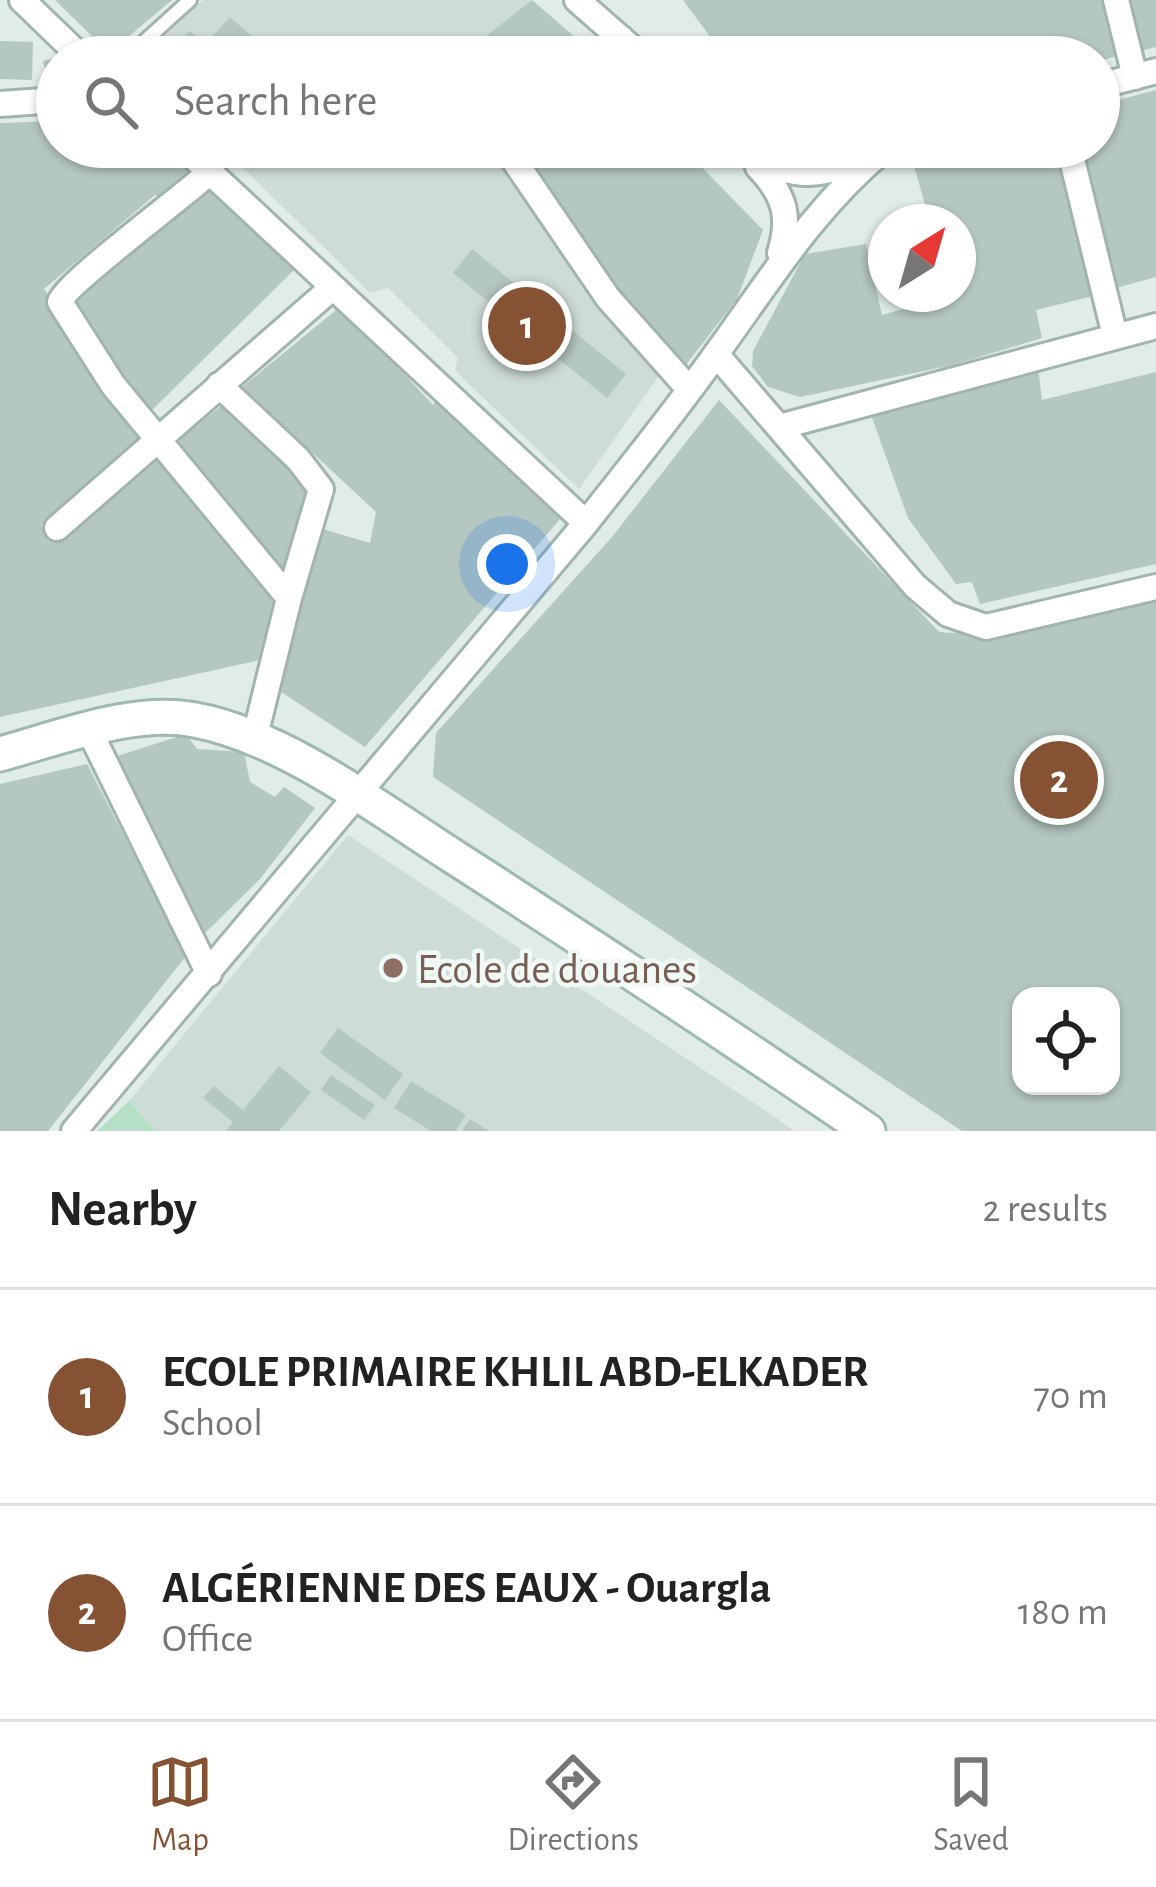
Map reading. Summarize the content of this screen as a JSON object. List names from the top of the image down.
{
  "places": ["Ecole de douanes"],
  "north": "top right",
  "page": {
    "search": "Search here",
    "pins": ["1", "2"],
    "heading": ["Nearby", "2 results"],
    "list": [
      {
        "mark": "1",
        "name": "ECOLE PRIMAIRE KHLIL ABD-ELKADER",
        "note": "School",
        "value": "70 m"
      },
      {
        "mark": "2",
        "name": "ALGÉRIENNE DES EAUX - Ouargla",
        "note": "Office",
        "value": "180 m"
      }
    ],
    "nav": ["Map", "Directions", "Saved"]
  }
}
